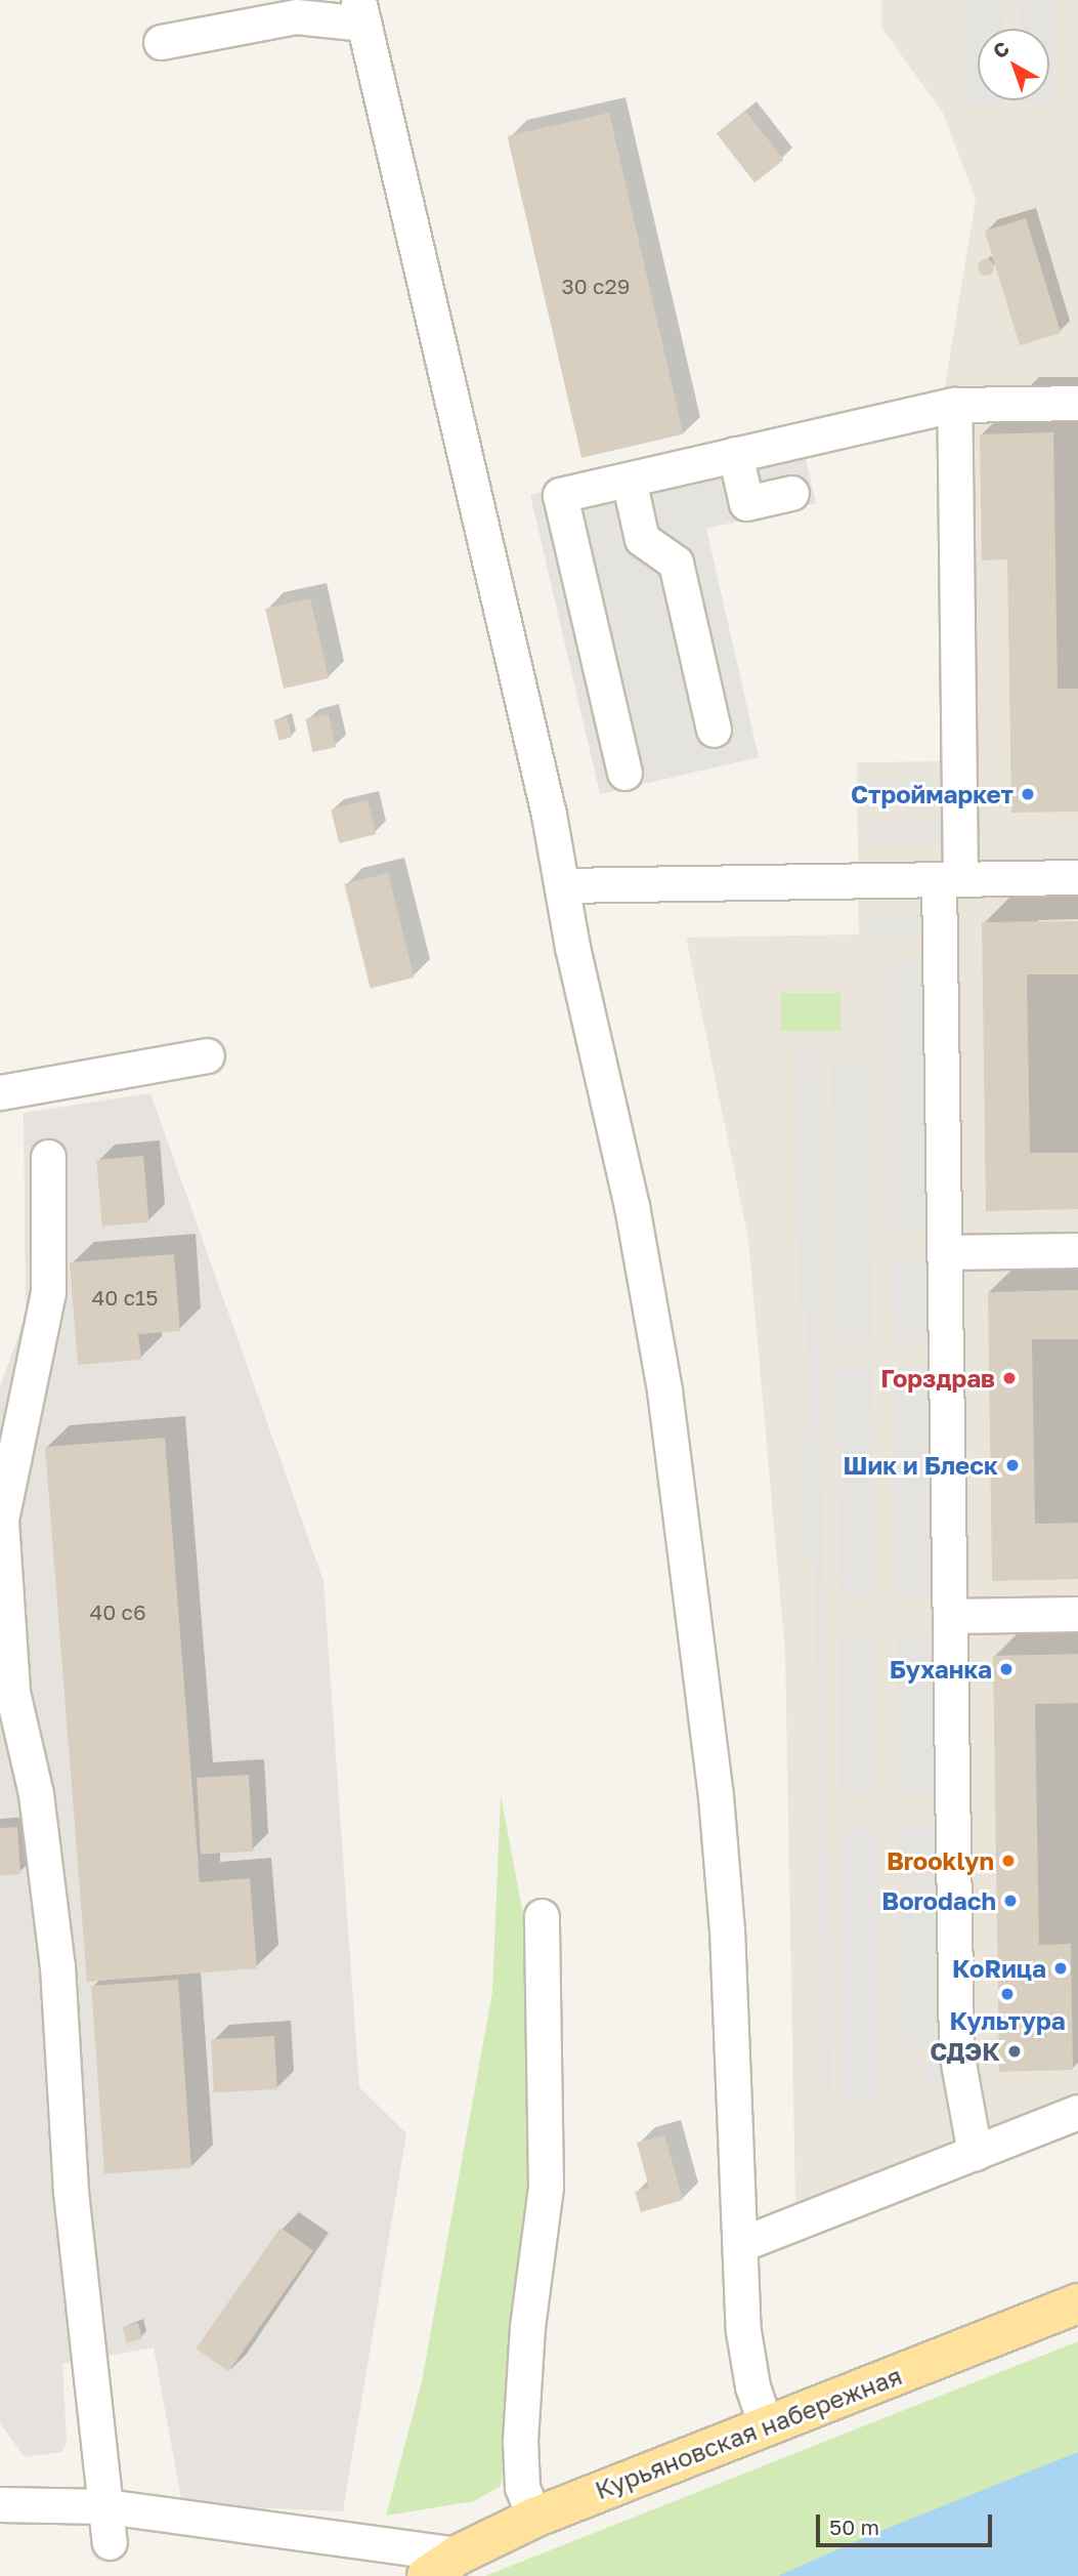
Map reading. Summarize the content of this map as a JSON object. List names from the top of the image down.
{
  "streets": {
    "main road": ["Курьяновская набережная"]
  },
  "places": [
    "Строймаркет",
    "Горздрав",
    "Шик и Блеск",
    "Буханка",
    "Brooklyn",
    "Borodach",
    "КоRица",
    "Культура",
    "СДЭК"
  ],
  "house_numbers": ["30 с29", "40 с15", "40 с6"],
  "scale_bar": "50 m",
  "north": "top left"
}
